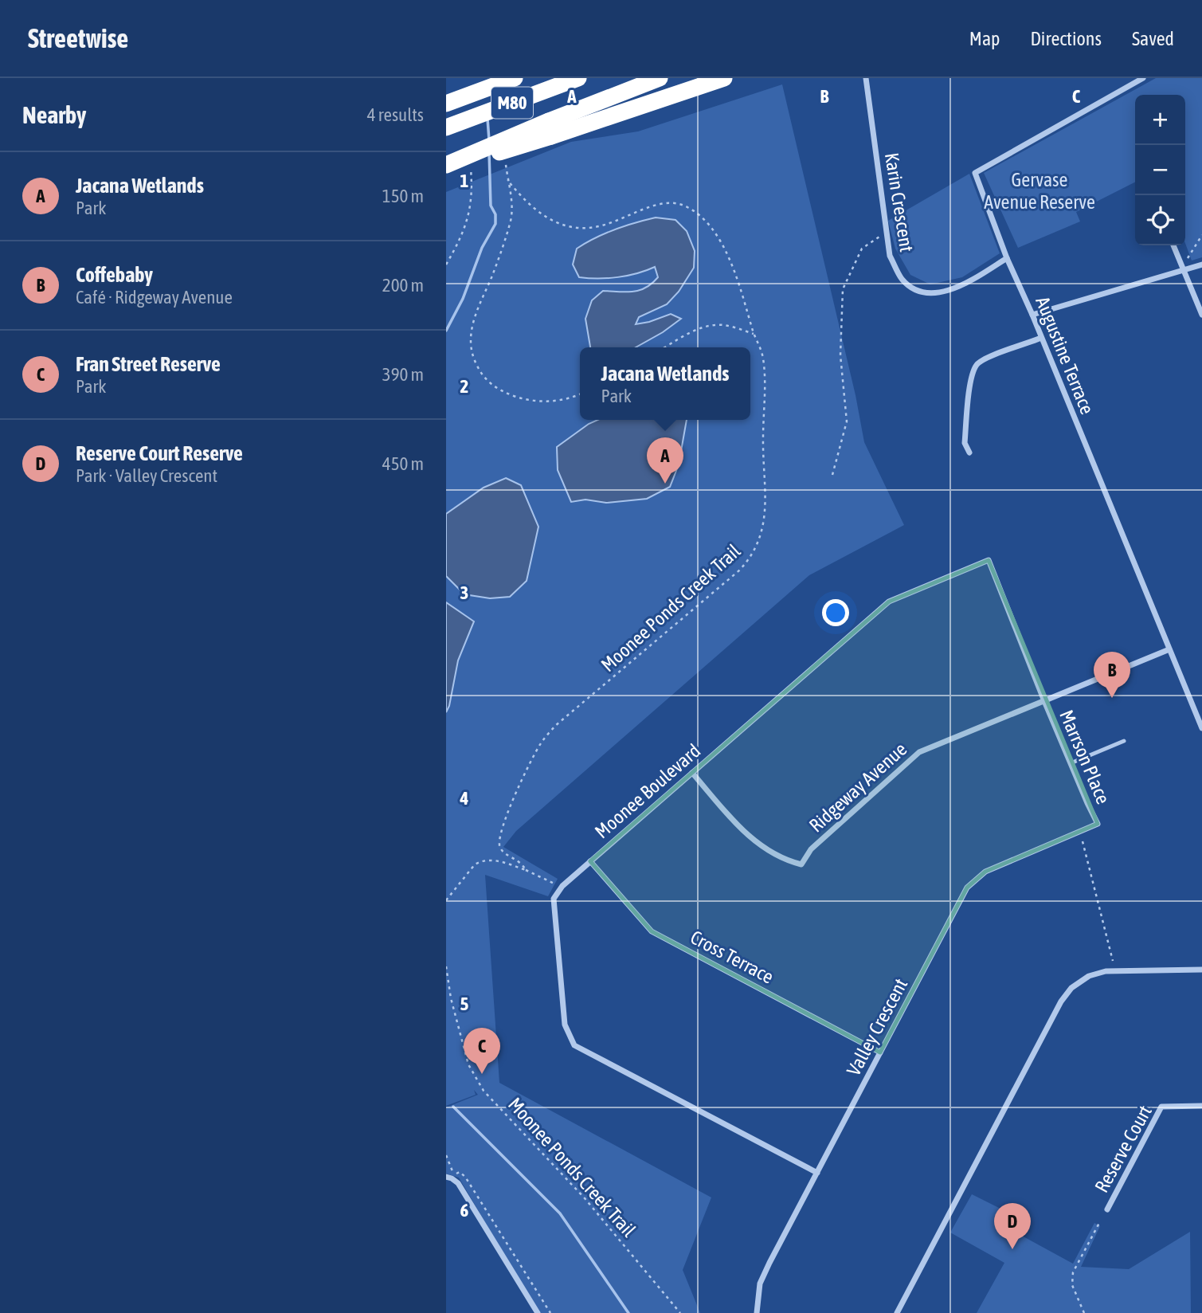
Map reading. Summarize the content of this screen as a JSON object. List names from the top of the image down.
{
  "streets": {
    "highway": ["M80"],
    "street": [
      "Karin Crescent",
      "Augustine Terrace",
      "Marrson Place",
      "Ridgeway Avenue",
      "Moonee Boulevard",
      "Cross Terrace",
      "Valley Crescent",
      "Reserve Court"
    ],
    "path": ["Moonee Ponds Creek Trail"]
  },
  "crossings": [
    ["Karin Crescent", "Augustine Terrace"],
    ["Augustine Terrace", "Ridgeway Avenue"],
    ["Marrson Place", "Ridgeway Avenue"],
    ["Marrson Place", "Moonee Boulevard"],
    ["Marrson Place", "Valley Crescent"],
    ["Ridgeway Avenue", "Moonee Boulevard"],
    ["Moonee Boulevard", "Cross Terrace"],
    ["Moonee Boulevard", "Valley Crescent"],
    ["Cross Terrace", "Valley Crescent"]
  ],
  "parks": ["Gervase Avenue Reserve"],
  "page": {
    "header": "Streetwise",
    "nav": ["Map", "Directions", "Saved"],
    "heading": ["Nearby", "4 results"],
    "map_buttons": ["+", "−"],
    "list": [
      {
        "mark": "A",
        "name": "Jacana Wetlands",
        "note": "Park",
        "value": "150 m"
      },
      {
        "mark": "B",
        "name": "Coffebaby",
        "note": "Café · Ridgeway Avenue",
        "value": "200 m"
      },
      {
        "mark": "C",
        "name": "Fran Street Reserve",
        "note": "Park",
        "value": "390 m"
      },
      {
        "mark": "D",
        "name": "Reserve Court Reserve",
        "note": "Park · Valley Crescent",
        "value": "450 m"
      }
    ],
    "popup": ["Jacana Wetlands", "Park"],
    "pins": [
      "A",
      "B",
      "C",
      "D"
    ]
  },
  "grid": {
    "columns": ["A", "B", "C"],
    "rows": [
      "1",
      "2",
      "3",
      "4",
      "5",
      "6"
    ]
  }
}
